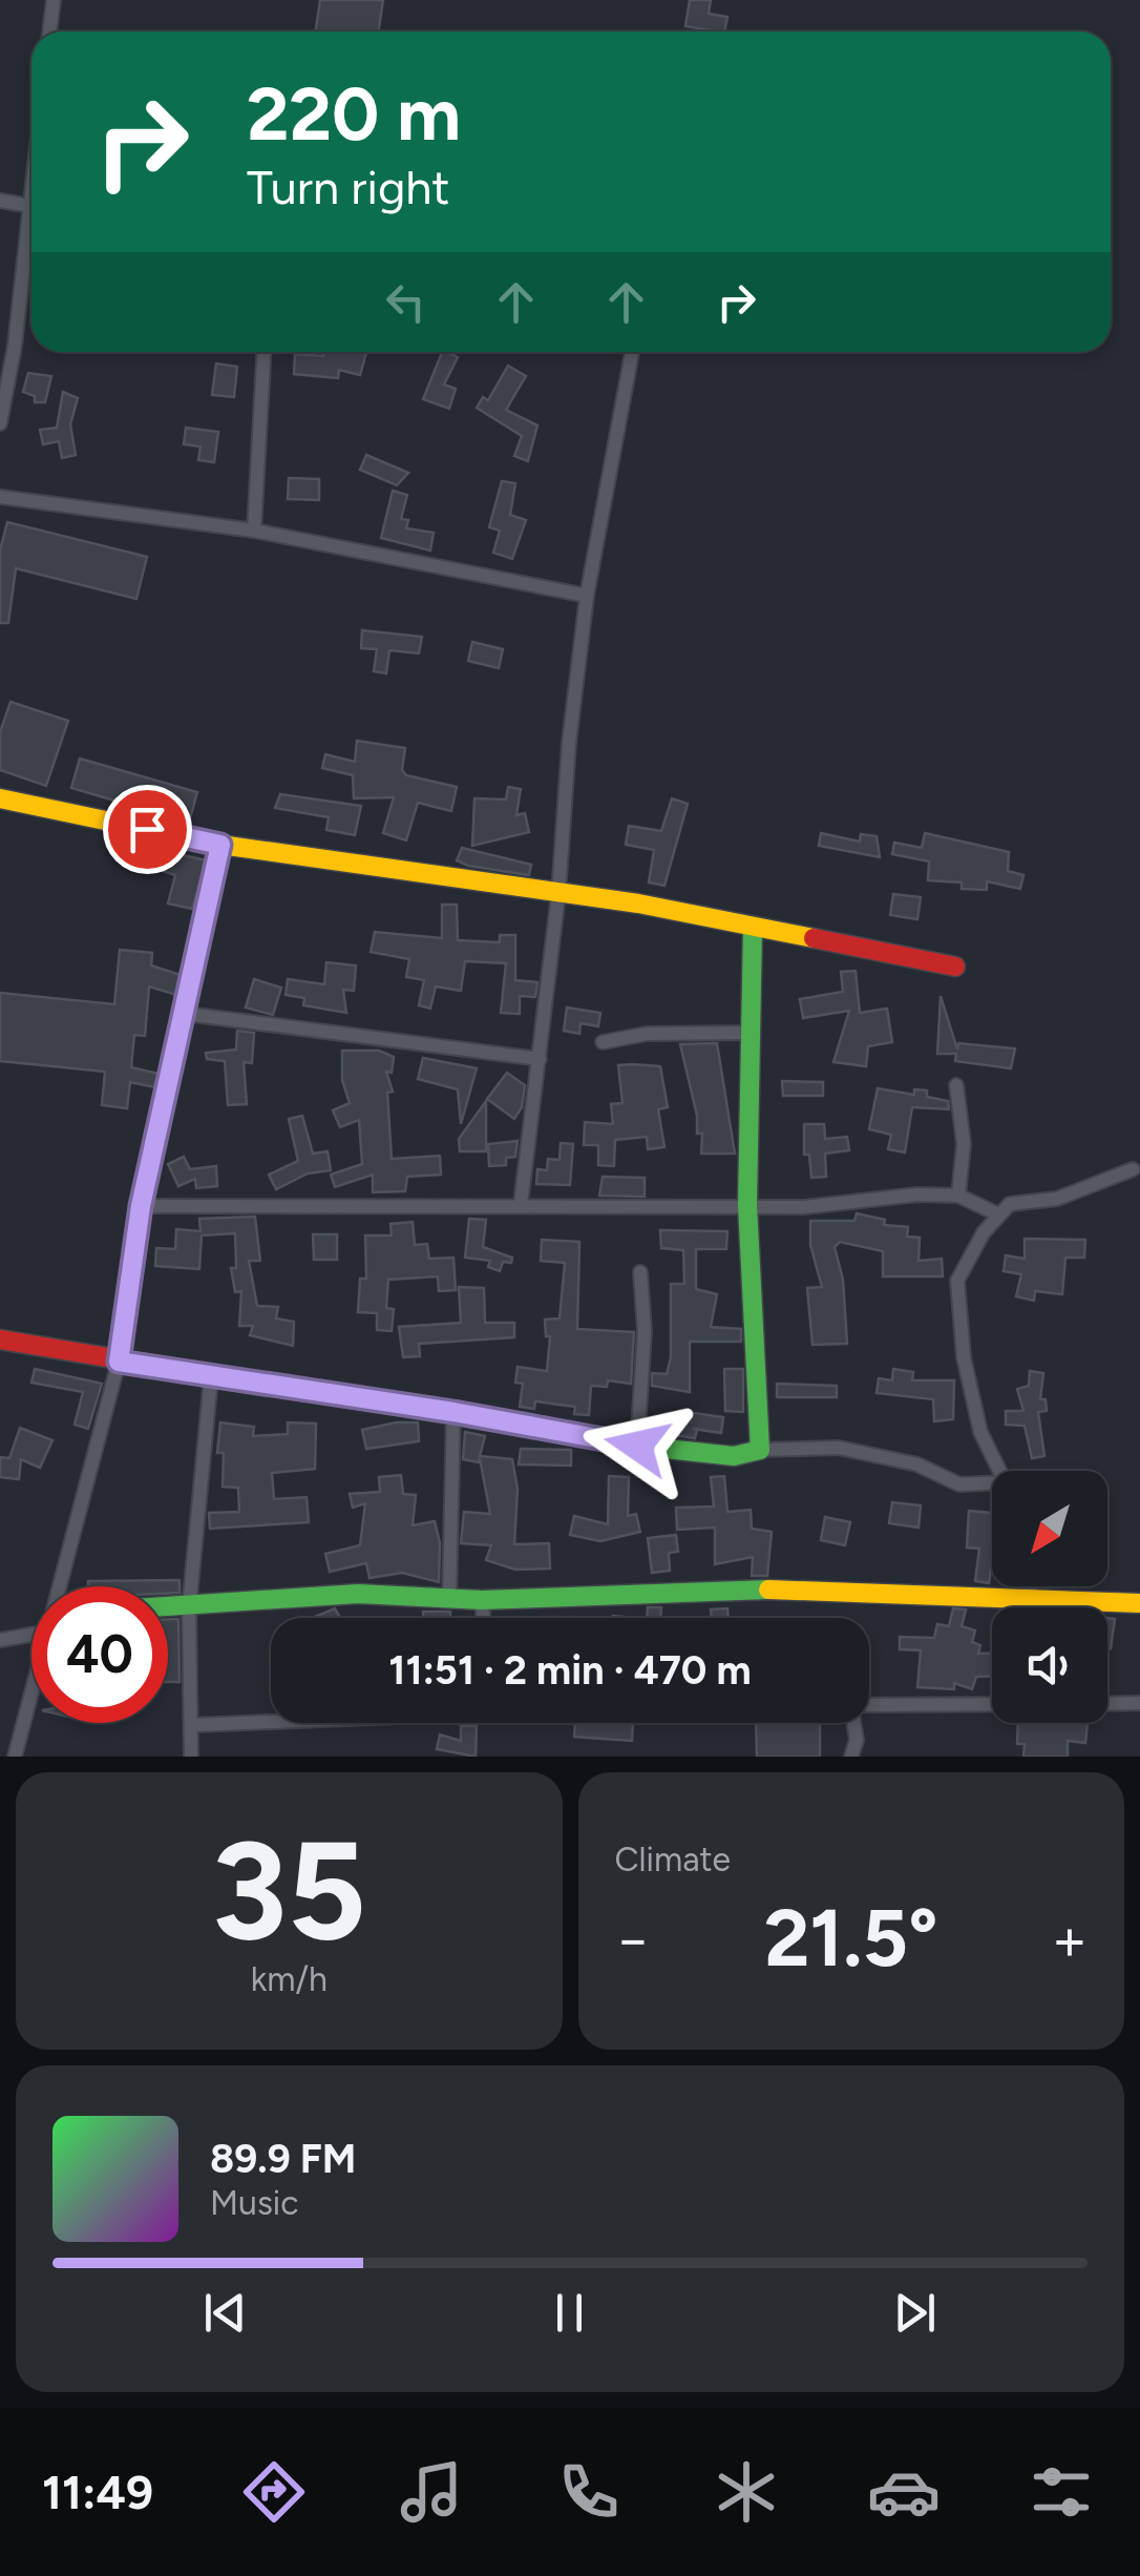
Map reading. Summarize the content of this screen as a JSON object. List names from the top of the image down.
{
  "north": "bottom left",
  "page": {
    "turn": ["220 m", "Turn right"],
    "limit": "40",
    "trip": "11:51 · 2 min · 470 m",
    "tile": [
      ["35", "km/h"],
      "Climate"
    ],
    "heat": ["−", "21.5°", "+"],
    "song": ["89.9 FM", "Music"],
    "tabs": "11:49"
  }
}
